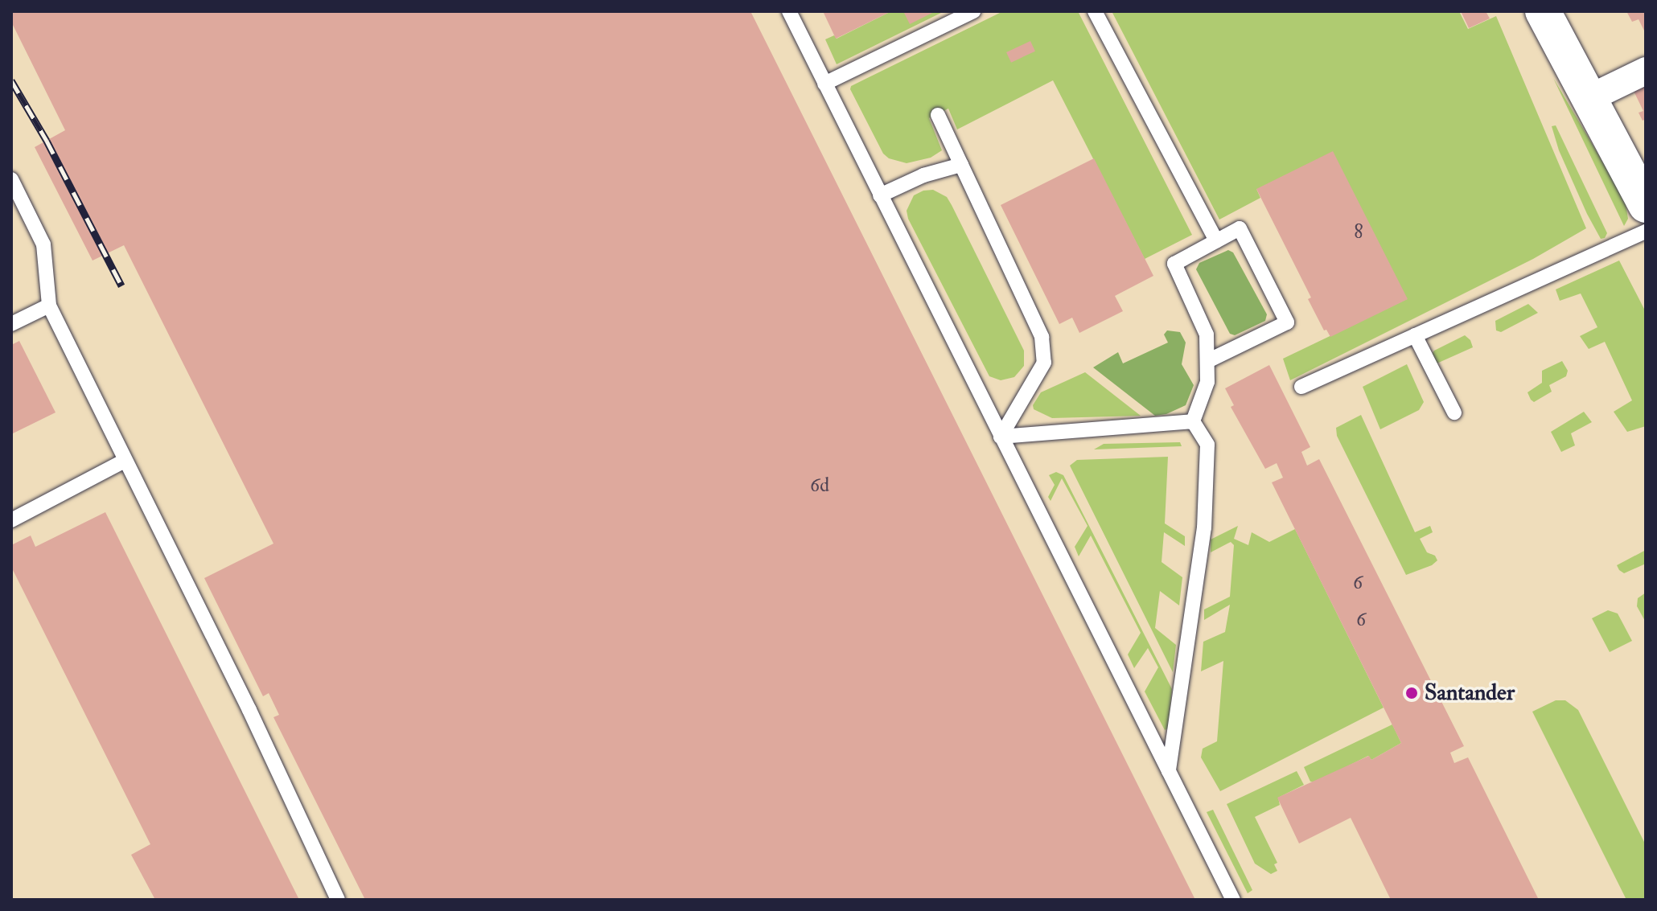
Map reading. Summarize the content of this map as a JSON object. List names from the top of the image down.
{
  "places": ["Santander"],
  "house_numbers": [
    "8",
    "6d",
    "6",
    "6"
  ]
}
